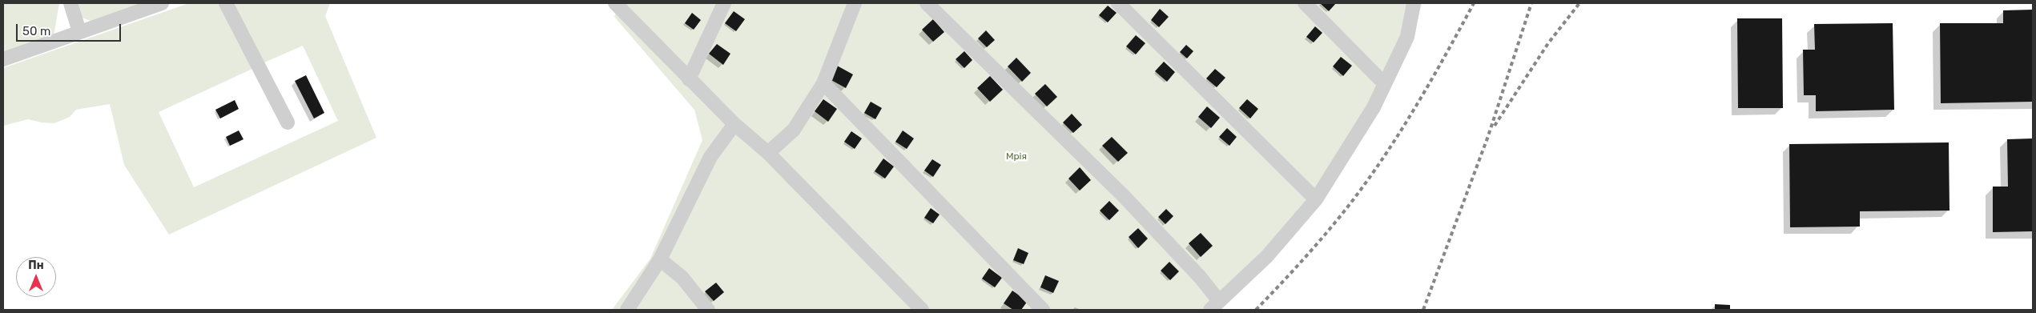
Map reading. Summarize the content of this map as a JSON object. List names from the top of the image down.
{
  "parks": ["Мрія"],
  "scale_bar": "50 m",
  "north": "top"
}
